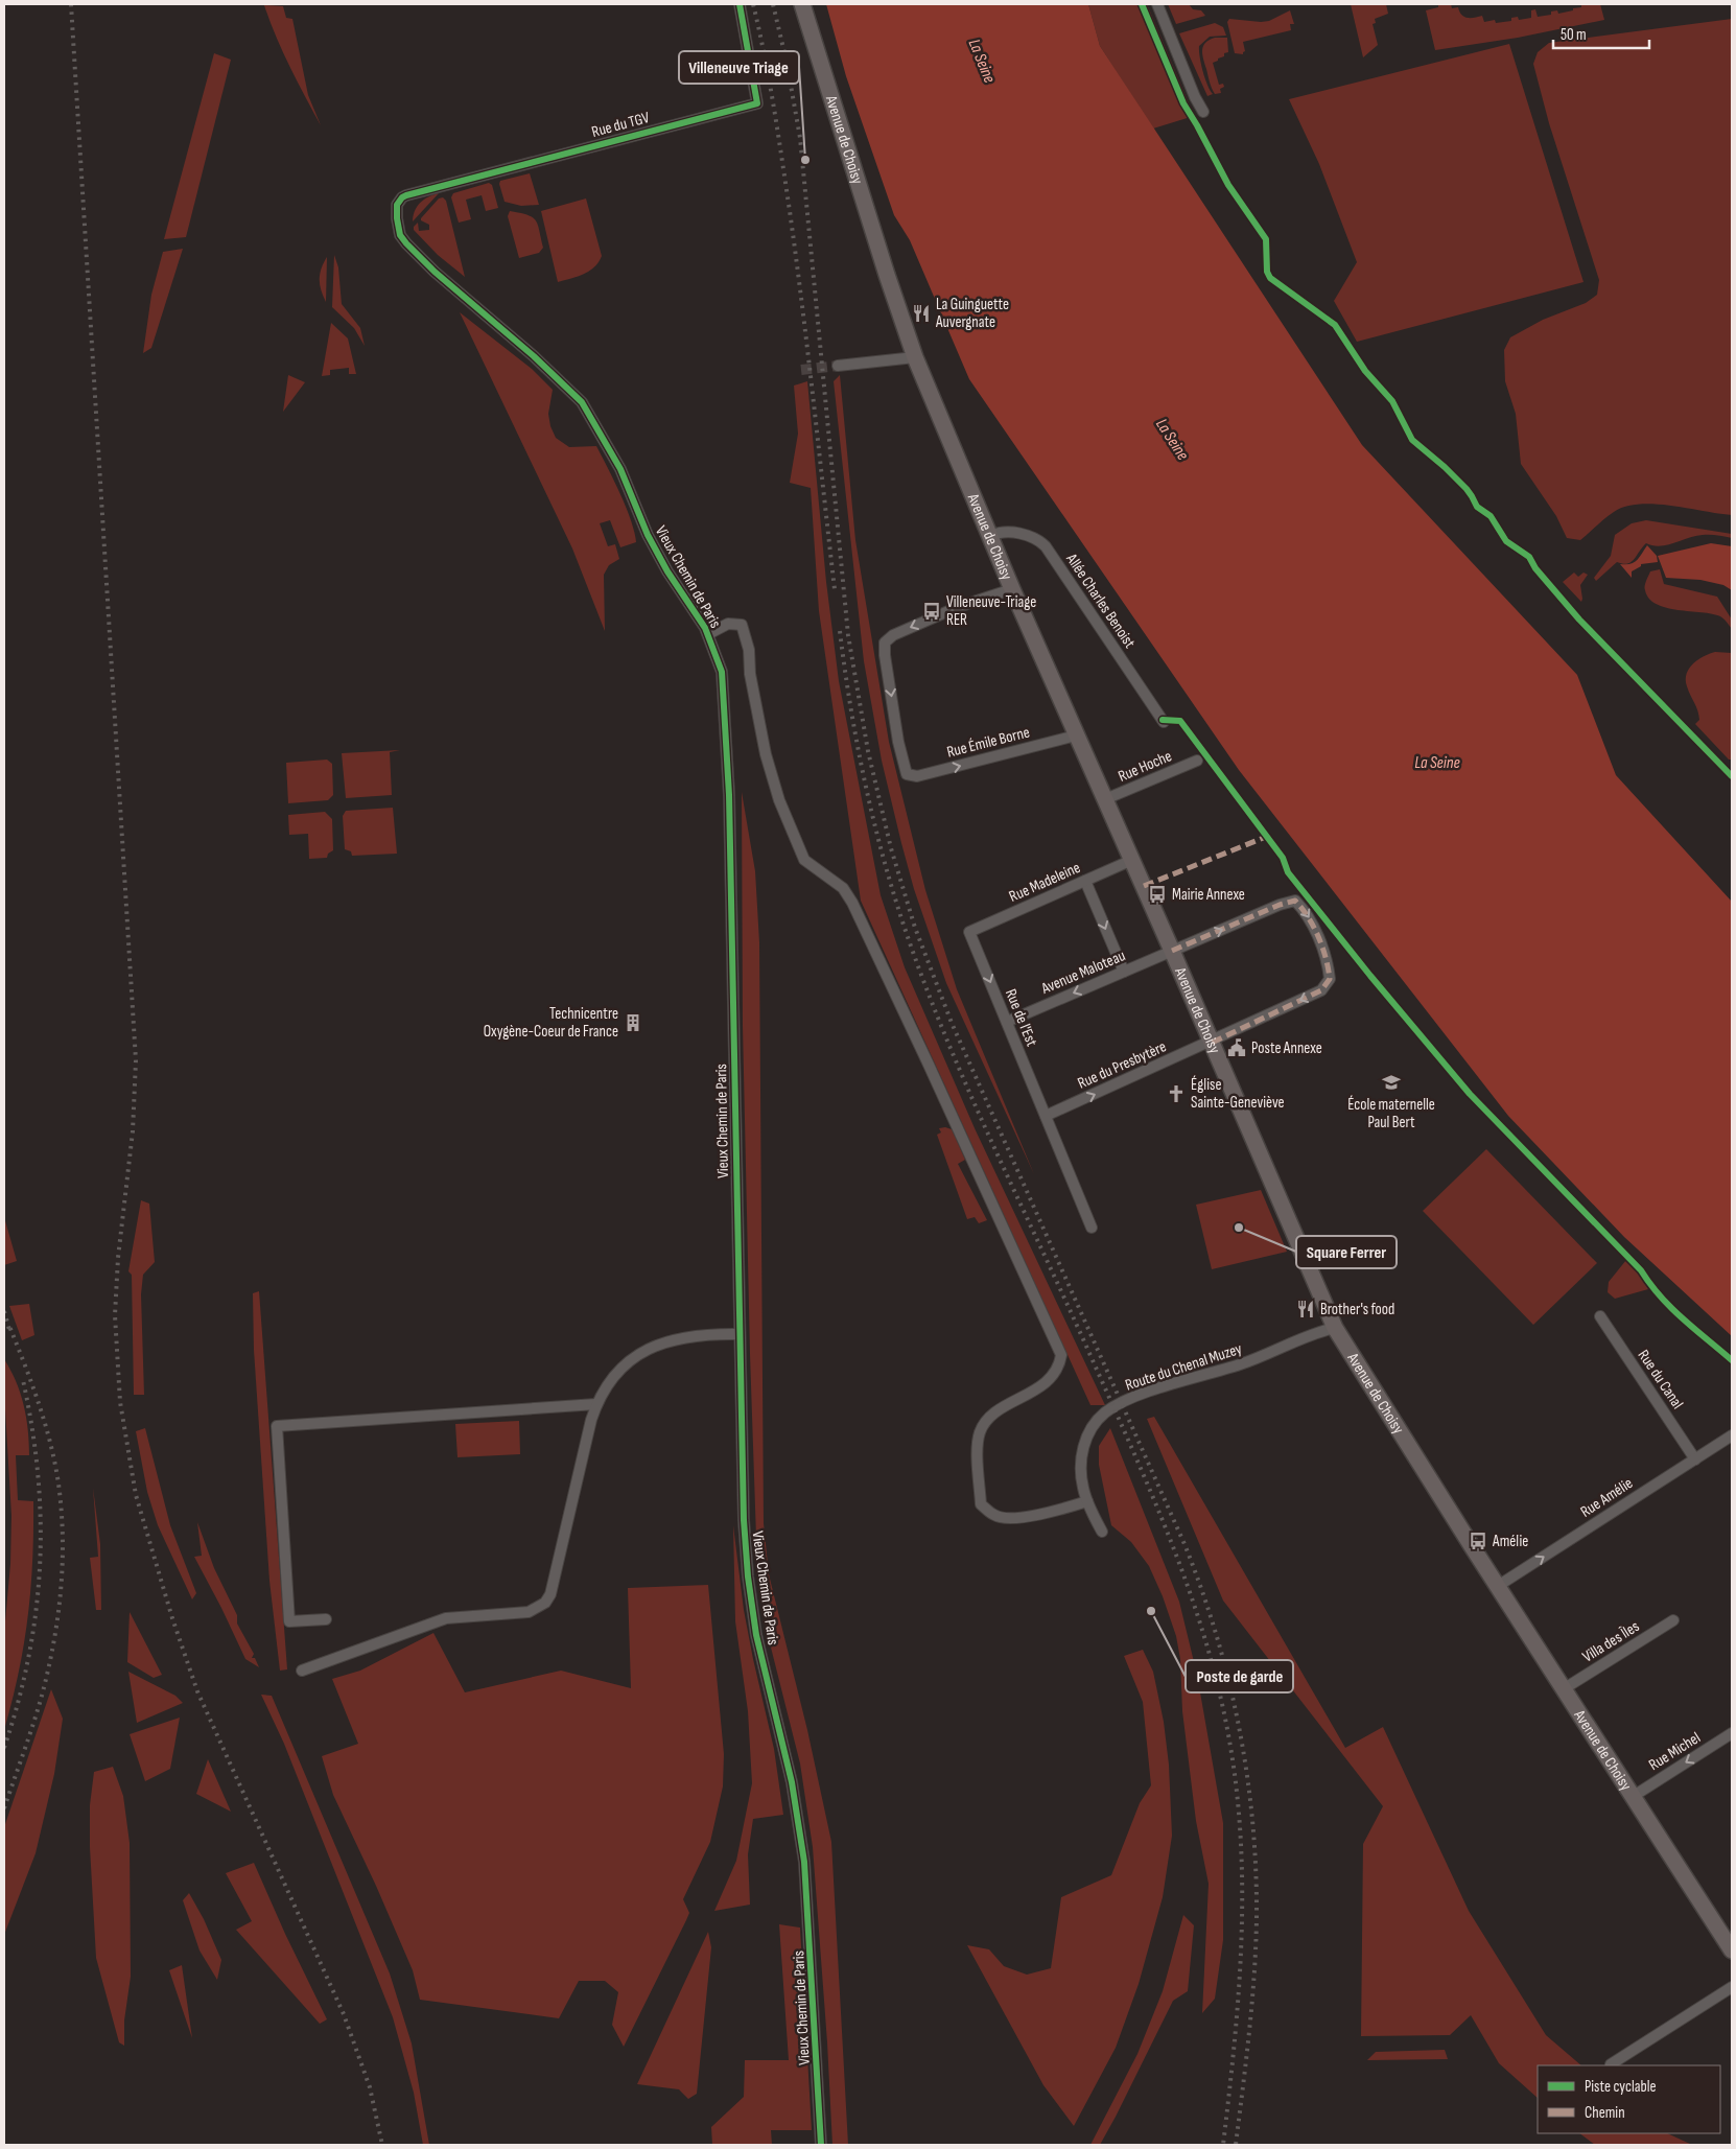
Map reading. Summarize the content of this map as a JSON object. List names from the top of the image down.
{
  "streets": {
    "main road": ["Avenue de Choisy"],
    "street": [
      "Rue du TGV",
      "Vieux Chemin de Paris",
      "Allée Charles Benoist",
      "Rue Émile Borne",
      "Rue Hoche",
      "Rue Madeleine",
      "Avenue Maloteau",
      "Rue de l'Est",
      "Rue du Presbytère",
      "Route du Chenal Muzey",
      "Rue du Canal",
      "Rue Amélie",
      "Villa des Îles",
      "Rue Michel"
    ]
  },
  "crossings": [
    ["Rue du TGV", "Vieux Chemin de Paris"],
    ["Avenue de Choisy", "Allée Charles Benoist"],
    ["Avenue de Choisy", "Rue Émile Borne"],
    ["Avenue de Choisy", "Rue Hoche"],
    ["Avenue de Choisy", "Rue Madeleine"],
    ["Avenue de Choisy", "Avenue Maloteau"],
    ["Avenue de Choisy", "Rue du Presbytère"],
    ["Avenue de Choisy", "Route du Chenal Muzey"],
    ["Avenue de Choisy", "Rue Amélie"],
    ["Avenue de Choisy", "Villa des Îles"],
    ["Avenue de Choisy", "Rue Michel"],
    ["Rue Madeleine", "Rue de l'Est"],
    ["Avenue Maloteau", "Rue de l'Est"],
    ["Avenue Maloteau", "Rue du Presbytère"],
    ["Rue de l'Est", "Rue du Presbytère"],
    ["Rue du Canal", "Rue Amélie"]
  ],
  "one_way": ["Rue du Presbytère", "Rue Amélie", "Rue Michel"],
  "water": ["La Seine"],
  "places": {
    "other": ["Villeneuve Triage", "Square Ferrer", "Poste de garde"],
    "restaurant": ["La Guinguette Auvergnate", "Brother's food"],
    "bus stop": ["Villeneuve-Triage RER", "Mairie Annexe", "Amélie"],
    "building": ["Technicentre Oxygène-Coeur de France"],
    "public building": ["Poste Annexe"],
    "school or university": ["École maternelle Paul Bert"],
    "church": ["Église Sainte-Geneviève"]
  },
  "legend": ["Piste cyclable", "Chemin"],
  "scale_bar": "50 m"
}
